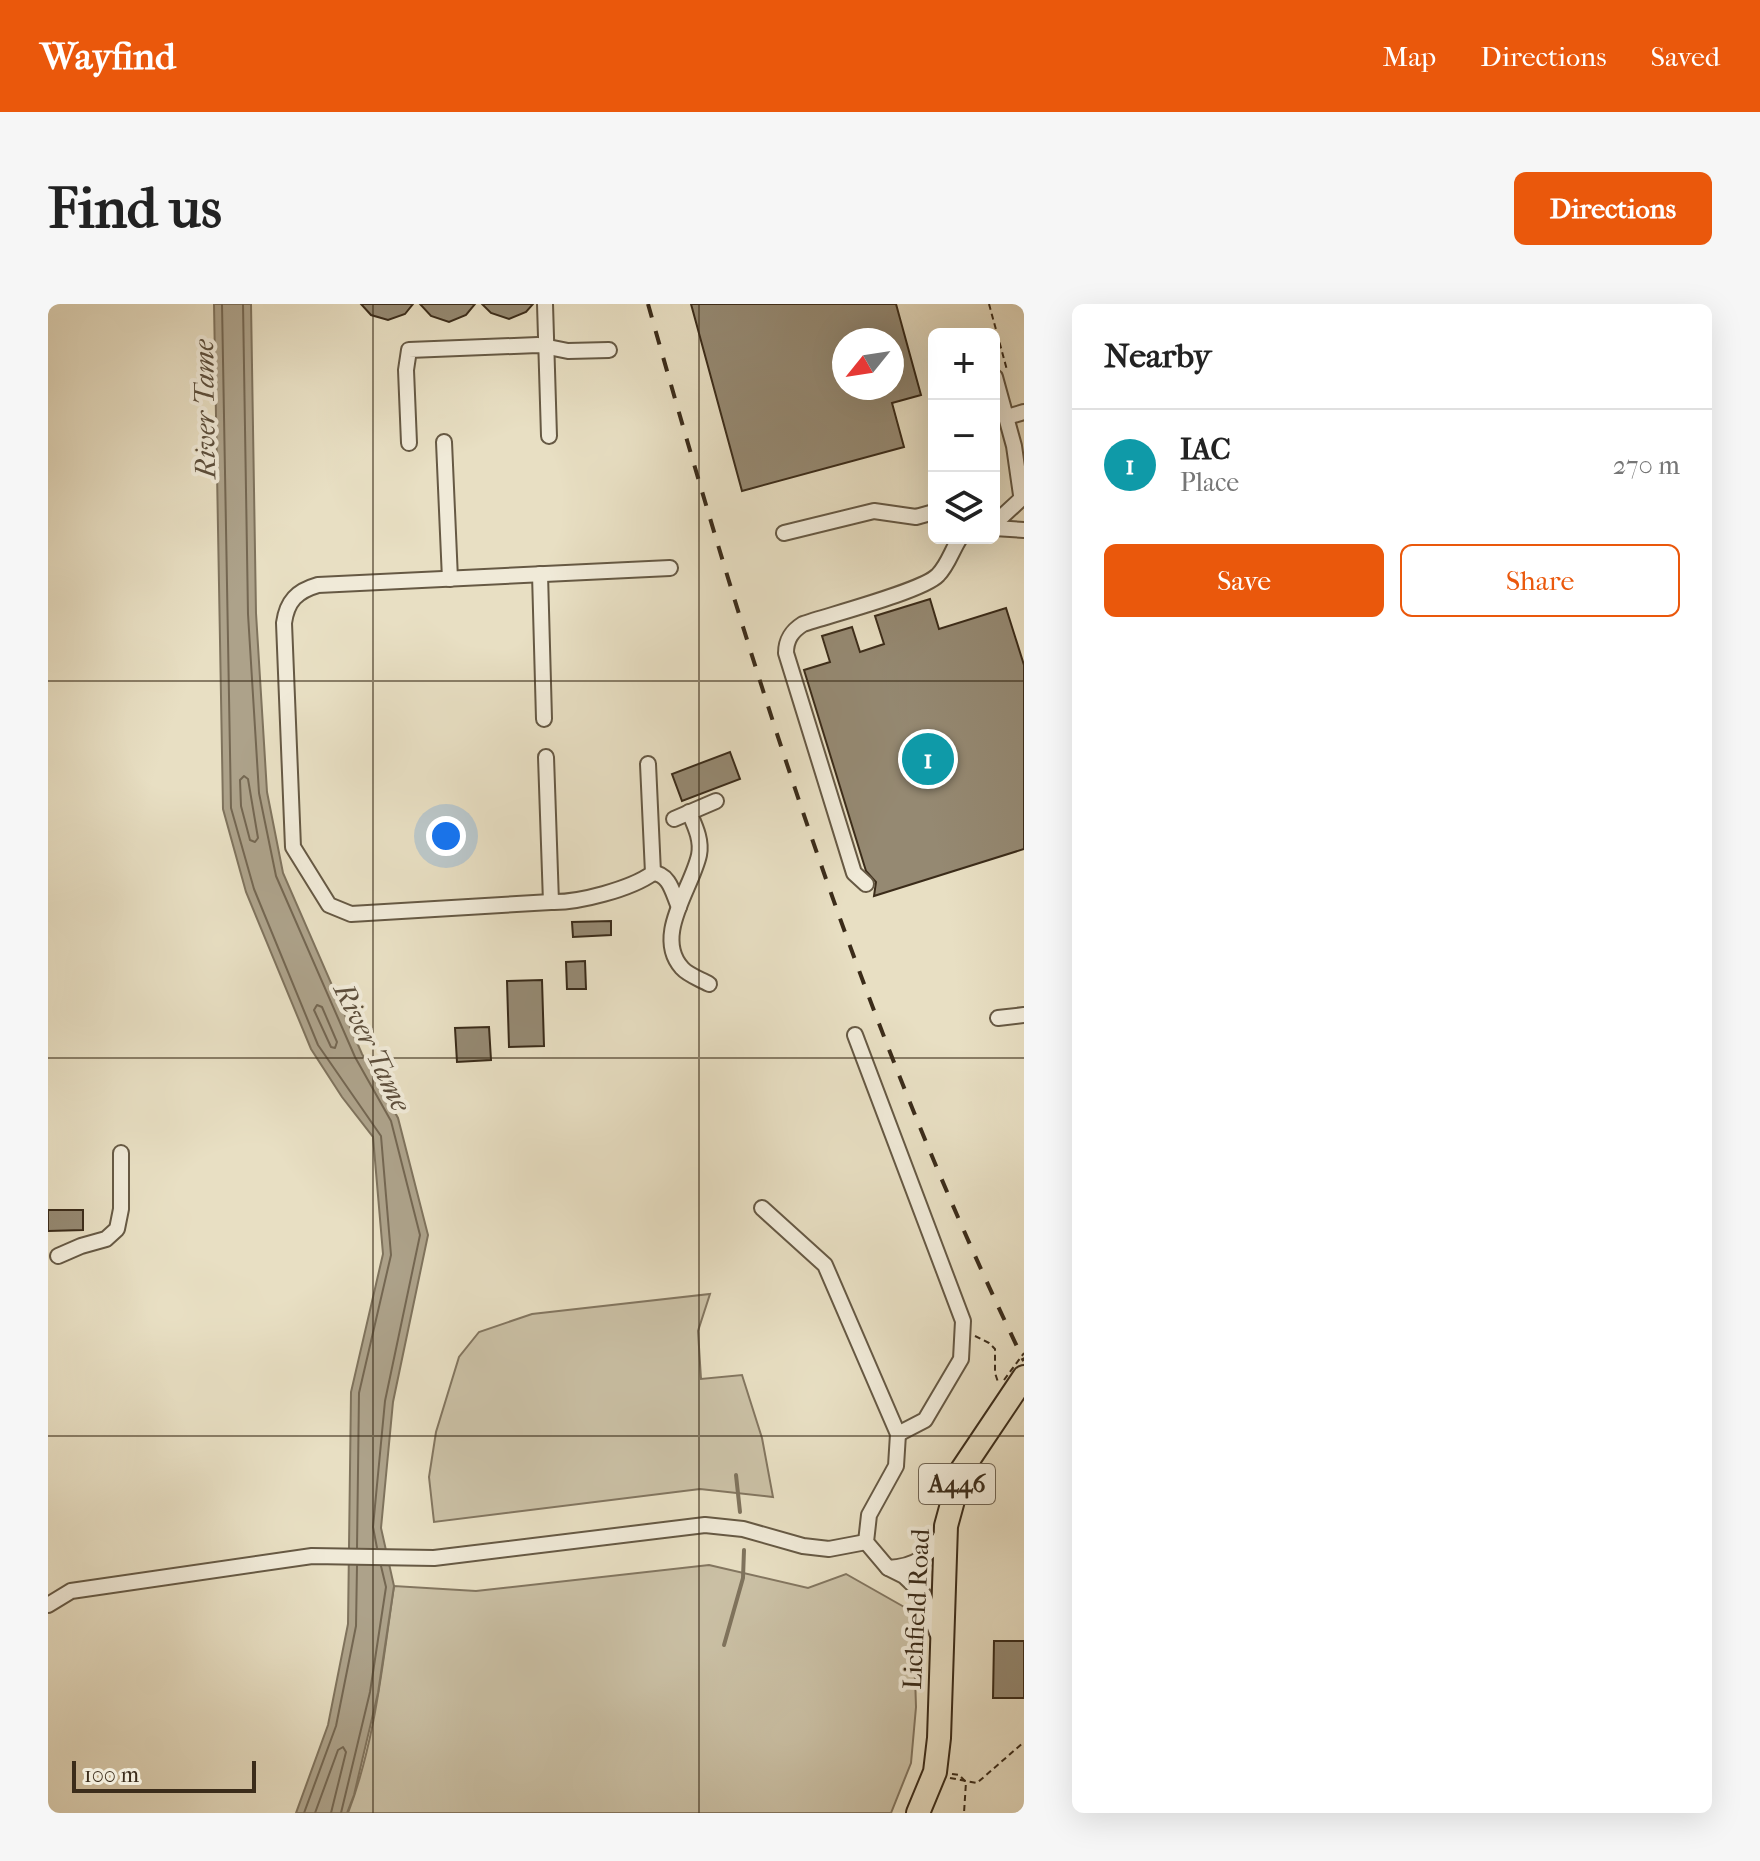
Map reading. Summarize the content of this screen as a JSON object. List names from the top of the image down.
{
  "streets": {
    "highway": ["A446", "Lichfield Road"]
  },
  "water": ["River Tame"],
  "scale_bar": "100 m",
  "north": "bottom left",
  "page": {
    "header": "Wayfind",
    "nav": ["Map", "Directions", "Saved"],
    "buttons": [
      "Directions",
      ["Save", "Share"]
    ],
    "title": "Find us",
    "heading": "Nearby",
    "map_buttons": ["+", "−"],
    "list": [
      {
        "mark": "1",
        "name": "IAC",
        "note": "Place",
        "value": "270 m"
      }
    ],
    "pins": "1",
    "scale": "100 m"
  }
}
